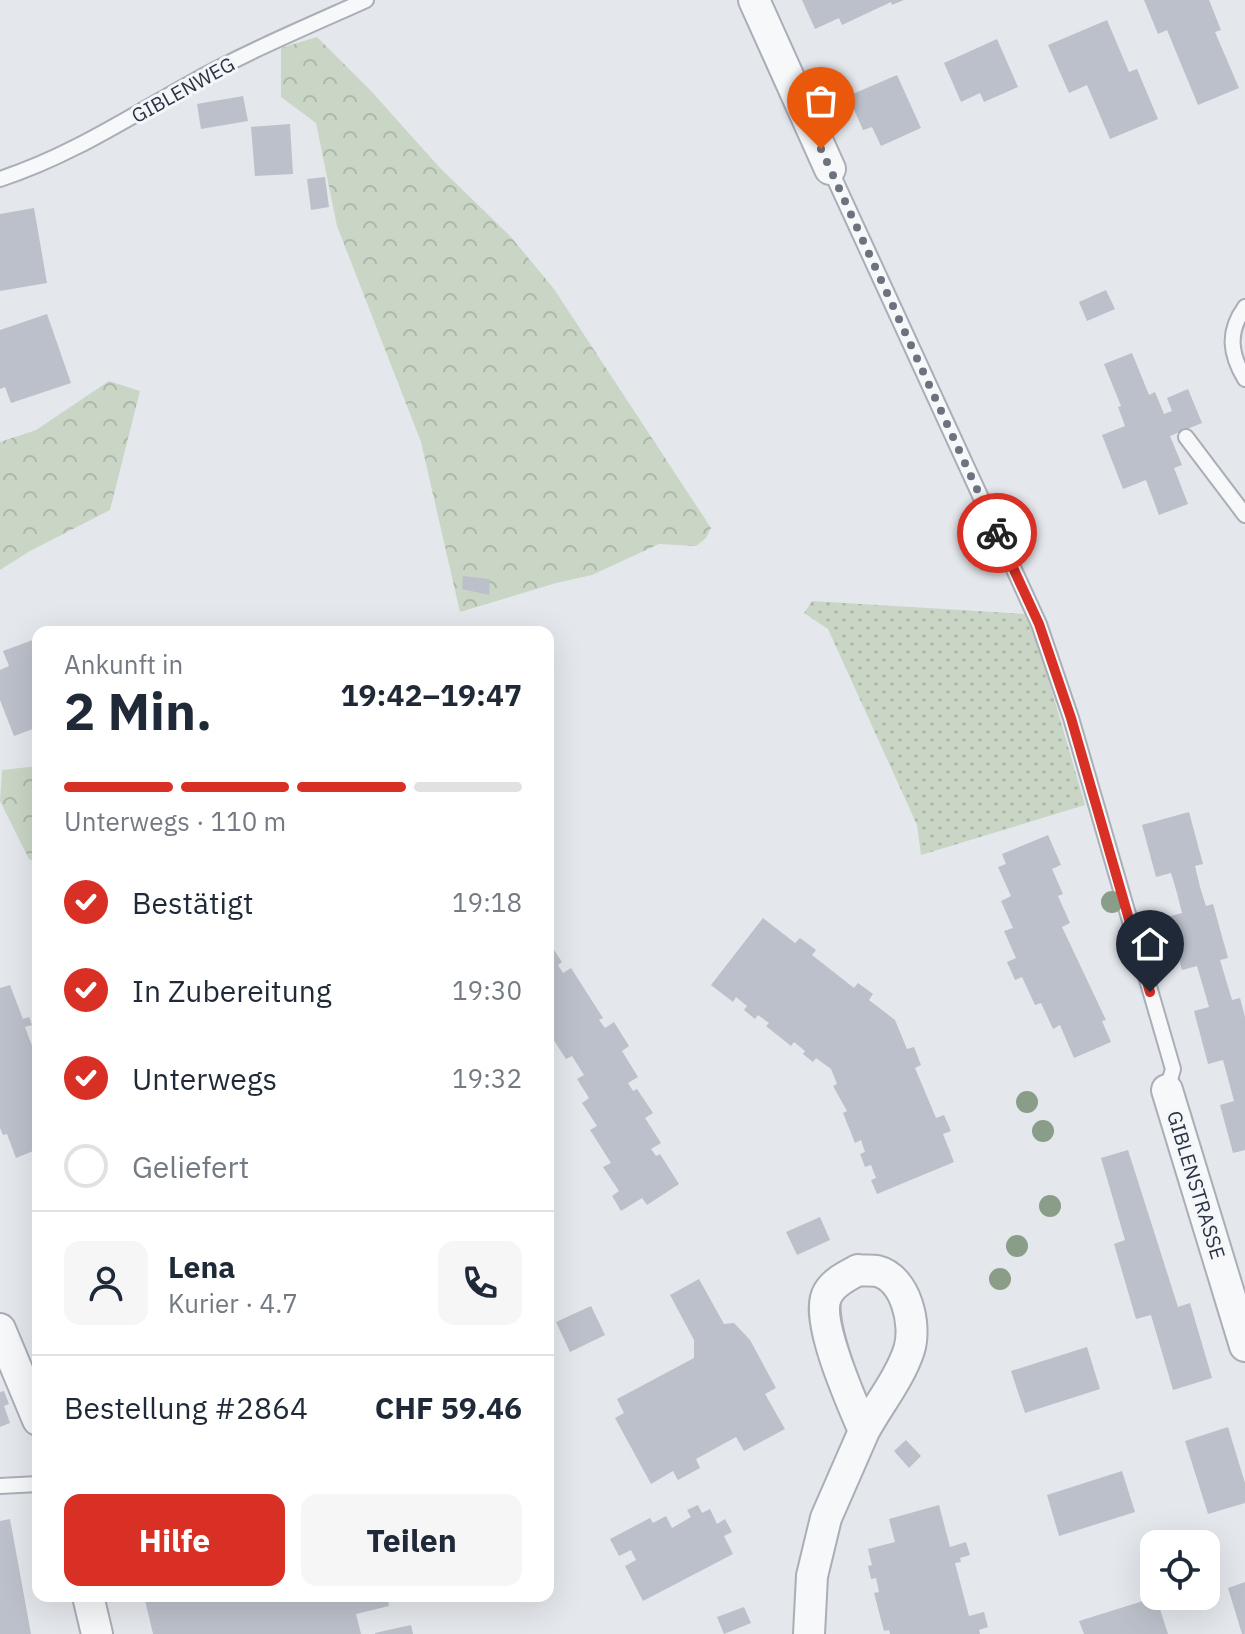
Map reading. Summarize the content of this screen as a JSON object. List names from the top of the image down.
{
  "streets": {
    "street": ["GIBLENSTRASSE"],
    "lane": ["GIBLENWEG"]
  },
  "page": {
    "heading": ["2 Min.", "Ankunft in", "19:42–19:47"],
    "panel": [
      "Lena",
      "Kurier · 4.7",
      "Bestellung #2864",
      "CHF 59.46"
    ],
    "bar": "Unterwegs · 110 m",
    "list": [
      ["Bestätigt", "19:18"],
      ["In Zubereitung", "19:30"],
      ["Unterwegs", "19:32"],
      "Geliefert"
    ],
    "buttons": ["Hilfe", "Teilen"]
  }
}
